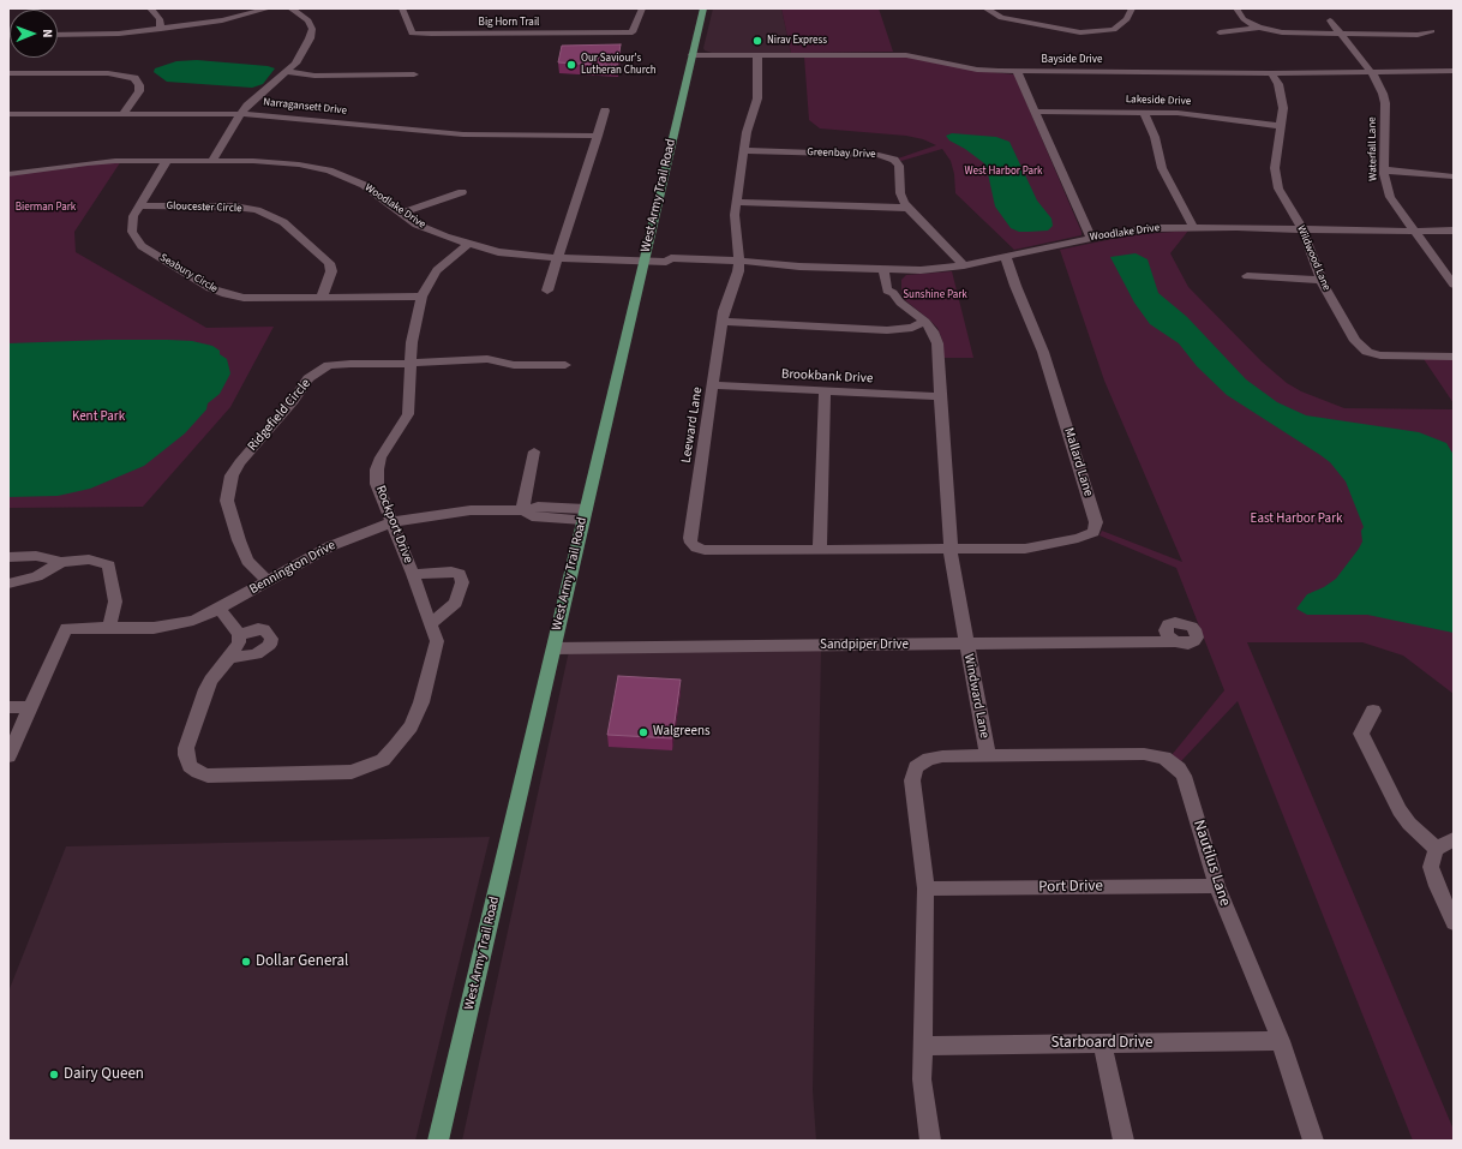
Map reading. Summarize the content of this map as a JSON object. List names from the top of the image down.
{
  "streets": {
    "main road": ["West Army Trail Road"],
    "street": [
      "Big Horn Trail",
      "Bayside Drive",
      "Lakeside Drive",
      "Narragansett Drive",
      "Waterfall Lane",
      "Greenbay Drive",
      "Woodlake Drive",
      "Gloucester Circle",
      "Wildwood Lane",
      "Seabury Circle",
      "Brookbank Drive",
      "Ridgefield Circle",
      "Leeward Lane",
      "Mallard Lane",
      "Rockport Drive",
      "Bennington Drive",
      "Sandpiper Drive",
      "Windward Lane",
      "Nautilus Lane",
      "Port Drive",
      "Starboard Drive"
    ]
  },
  "crossings": [
    ["Bayside Drive", "Waterfall Lane"],
    ["Bayside Drive", "West Army Trail Road"],
    ["Bayside Drive", "Wildwood Lane"],
    ["Bayside Drive", "Leeward Lane"],
    ["Lakeside Drive", "Wildwood Lane"],
    ["Waterfall Lane", "Woodlake Drive"],
    ["Greenbay Drive", "Woodlake Drive"],
    ["Greenbay Drive", "Leeward Lane"],
    ["West Army Trail Road", "Woodlake Drive"],
    ["West Army Trail Road", "Bennington Drive"],
    ["West Army Trail Road", "Sandpiper Drive"],
    ["Woodlake Drive", "Wildwood Lane"],
    ["Woodlake Drive", "Seabury Circle"],
    ["Woodlake Drive", "Leeward Lane"],
    ["Woodlake Drive", "Mallard Lane"],
    ["Woodlake Drive", "Rockport Drive"],
    ["Woodlake Drive", "Windward Lane"],
    ["Gloucester Circle", "Seabury Circle"],
    ["Seabury Circle", "Rockport Drive"],
    ["Brookbank Drive", "Leeward Lane"],
    ["Brookbank Drive", "Windward Lane"],
    ["Ridgefield Circle", "Rockport Drive"],
    ["Ridgefield Circle", "Bennington Drive"],
    ["Leeward Lane", "Mallard Lane"],
    ["Leeward Lane", "Windward Lane"],
    ["Mallard Lane", "Windward Lane"],
    ["Rockport Drive", "Bennington Drive"],
    ["Sandpiper Drive", "Windward Lane"],
    ["Windward Lane", "Nautilus Lane"],
    ["Windward Lane", "Port Drive"],
    ["Windward Lane", "Starboard Drive"],
    ["Nautilus Lane", "Port Drive"],
    ["Nautilus Lane", "Starboard Drive"]
  ],
  "parks": [
    "West Harbor Park",
    "Bierman Park",
    "Sunshine Park",
    "Kent Park",
    "East Harbor Park"
  ],
  "places": [
    "Nirav Express",
    "Our Saviour's Lutheran Church",
    "Walgreens",
    "Dollar General",
    "Dairy Queen"
  ],
  "north": "right"
}
